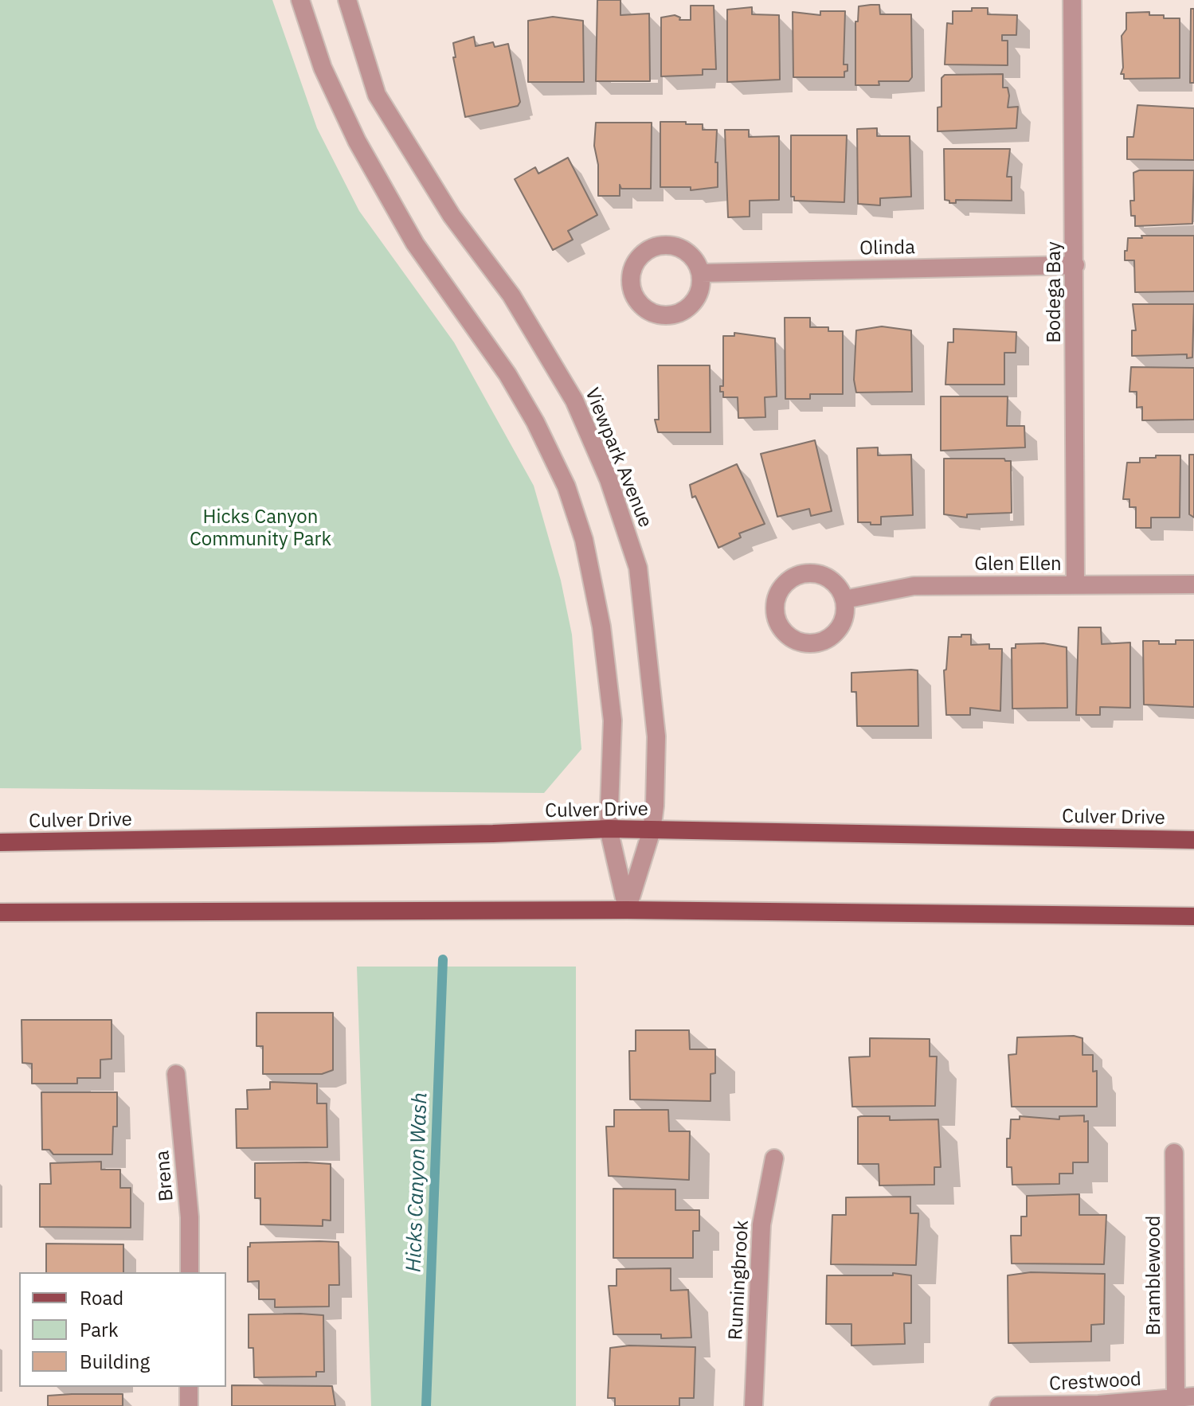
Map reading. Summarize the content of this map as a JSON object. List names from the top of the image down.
{
  "streets": {
    "main road": ["Culver Drive"],
    "street": [
      "Olinda",
      "Bodega Bay",
      "Viewpark Avenue",
      "Glen Ellen",
      "Brena",
      "Bramblewood",
      "Runningbrook",
      "Crestwood"
    ]
  },
  "crossings": [
    ["Olinda", "Bodega Bay"],
    ["Bodega Bay", "Glen Ellen"],
    ["Viewpark Avenue", "Culver Drive"],
    ["Bramblewood", "Crestwood"]
  ],
  "water": ["Hicks Canyon Wash"],
  "parks": ["Hicks Canyon Community Park"],
  "legend": ["Road", "Park", "Building"]
}
